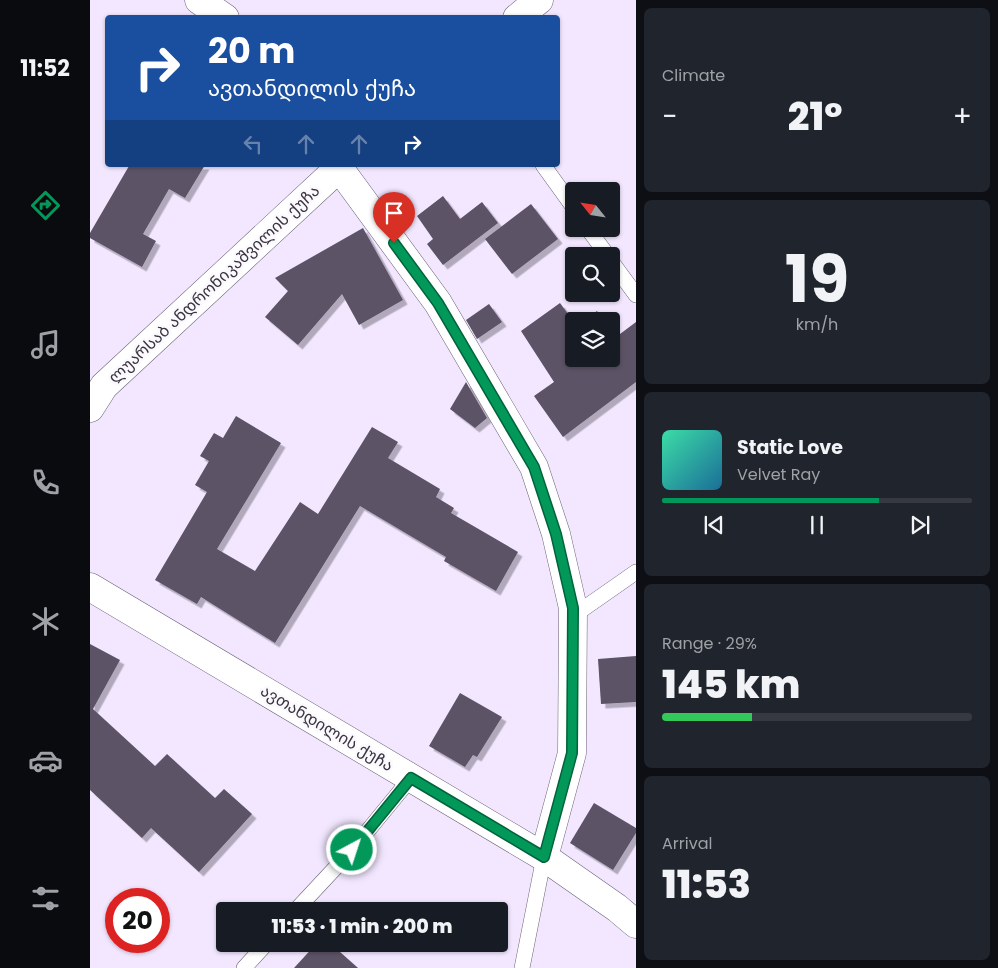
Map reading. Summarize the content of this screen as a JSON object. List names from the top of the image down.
{
  "streets": {
    "street": ["ლუარსაბ ანდრონიკაშვილის ქუჩა", "ავთანდილის ქუჩა"]
  },
  "north": "top left",
  "page": {
    "tabs": "11:52",
    "tile": [
      "Climate",
      ["19", "km/h"],
      ["Range · 29%", "145 km"],
      ["Arrival", "11:53"]
    ],
    "turn": ["20 m", "ავთანდილის ქუჩა"],
    "heat": ["−", "21°", "+"],
    "song": ["Static Love", "Velvet Ray"],
    "limit": "20",
    "trip": "11:53 · 1 min · 200 m"
  }
}
